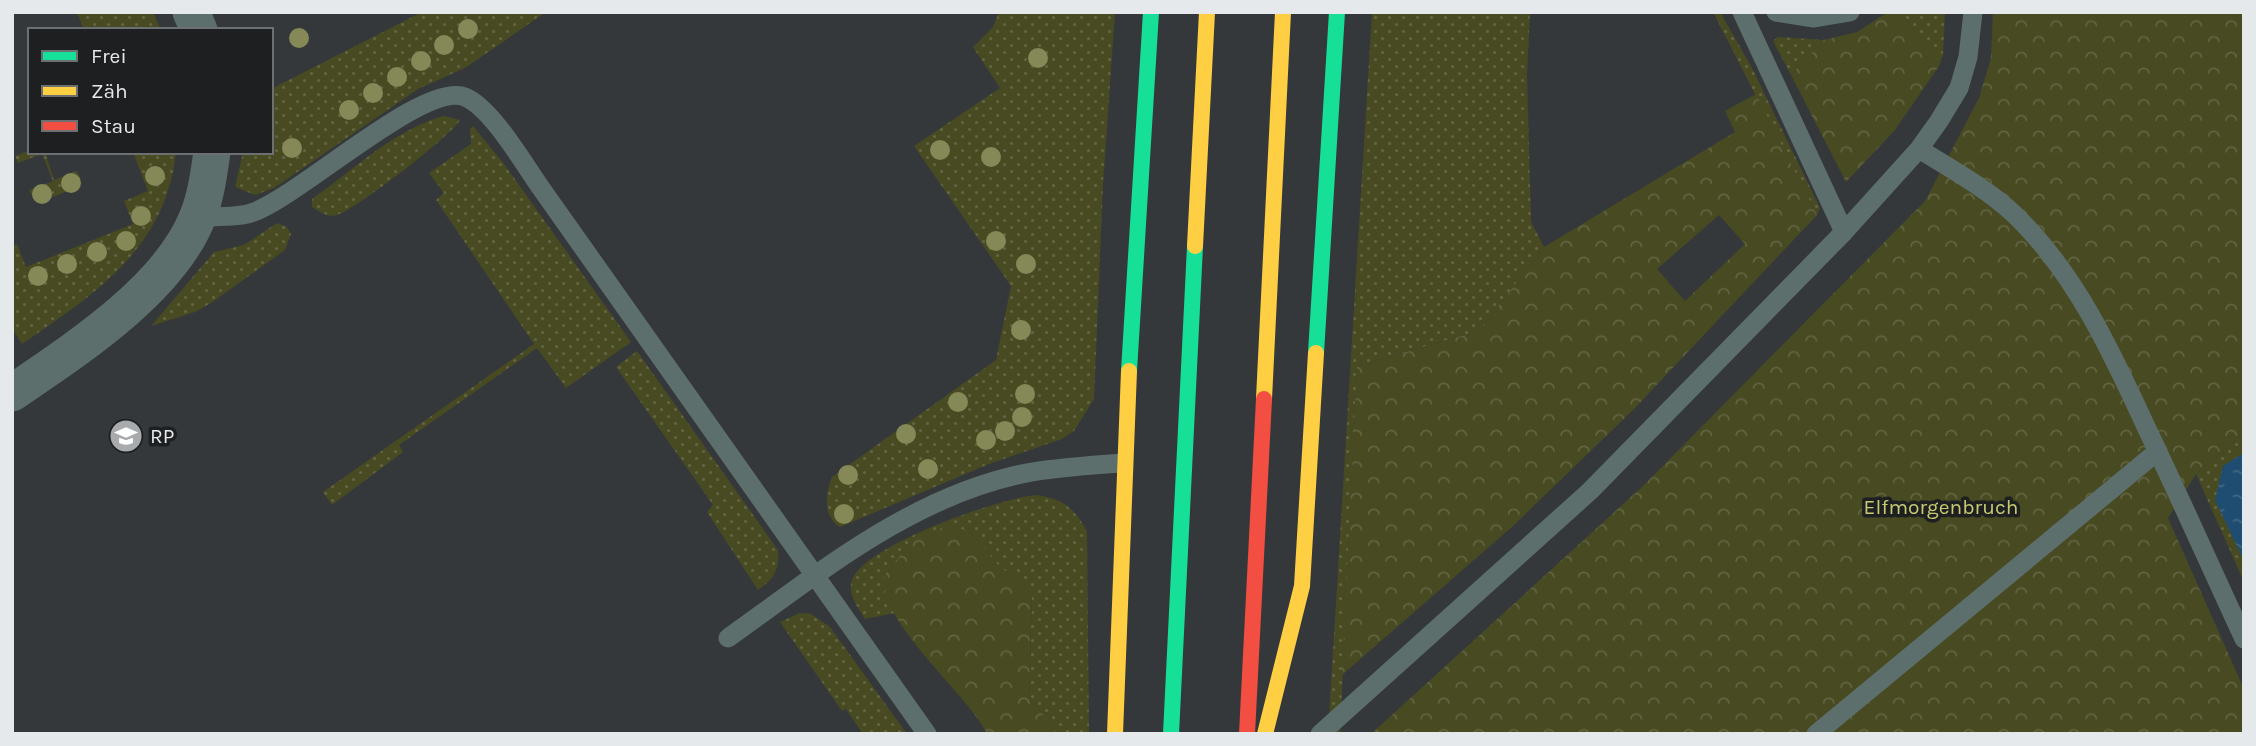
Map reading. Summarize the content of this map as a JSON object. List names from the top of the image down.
{
  "parks": ["Elfmorgenbruch"],
  "places": {
    "school or university": ["RP"]
  },
  "legend": ["Frei", "Zäh", "Stau"]
}
